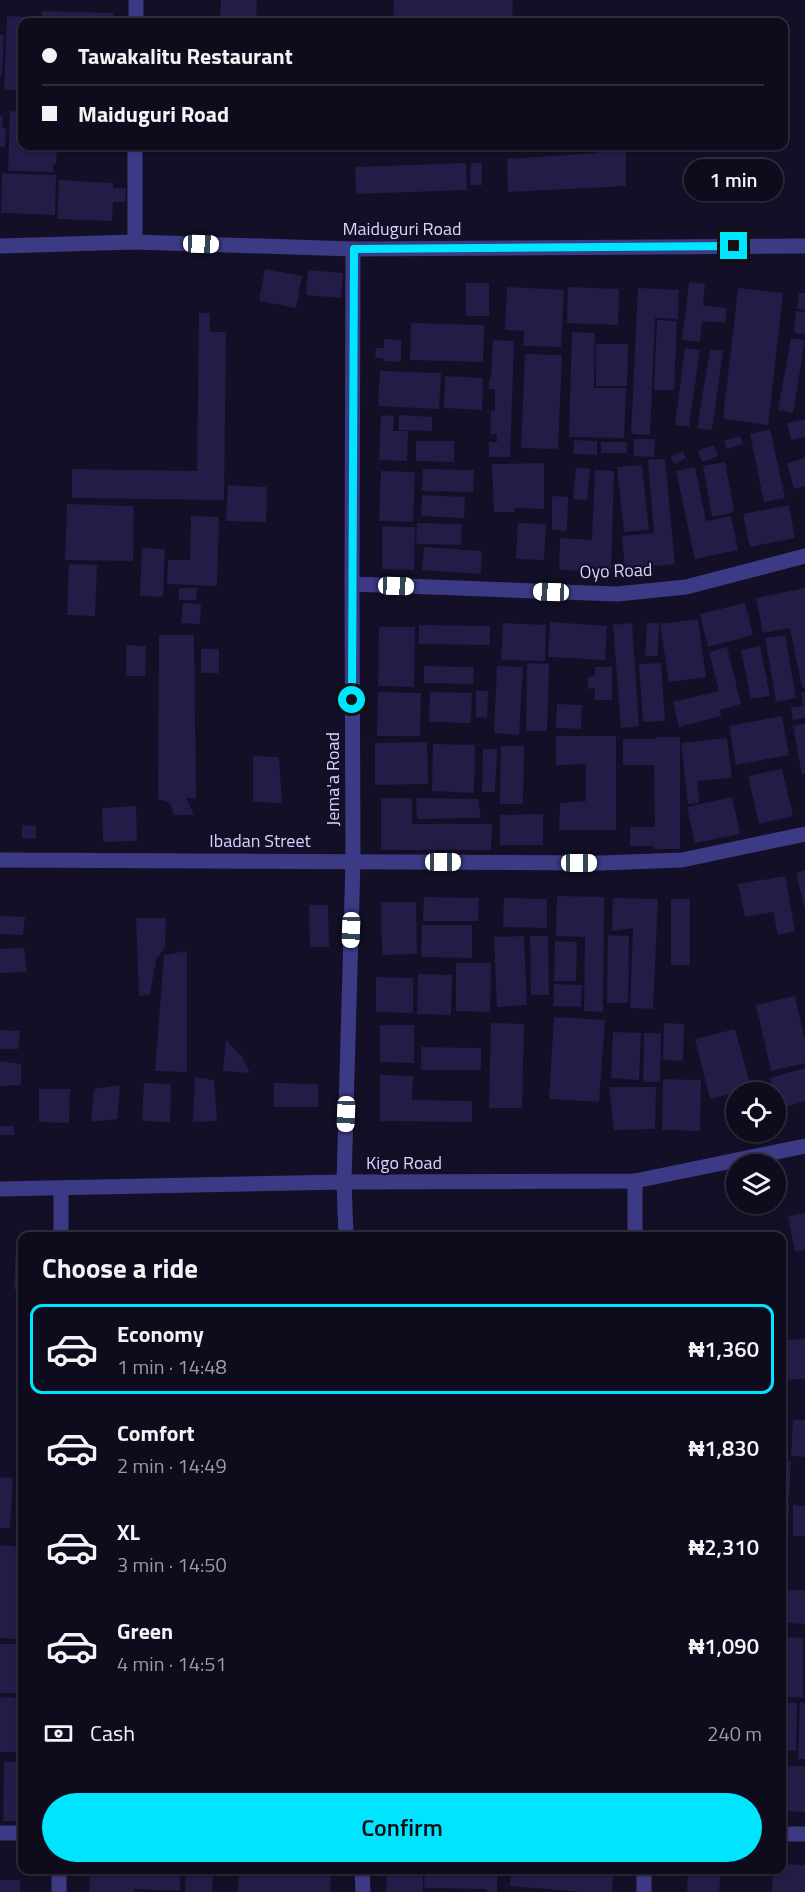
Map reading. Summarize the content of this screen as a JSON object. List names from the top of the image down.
{
  "streets": {
    "street": [
      "Maiduguri Road",
      "Oyo Road",
      "Jema'a Road",
      "Ibadan Street",
      "Kigo Road"
    ]
  },
  "crossings": [
    ["Maiduguri Road", "Jema'a Road"],
    ["Oyo Road", "Jema'a Road"],
    ["Jema'a Road", "Ibadan Street"],
    ["Jema'a Road", "Kigo Road"]
  ],
  "page": {
    "banner": ["Tawakalitu Restaurant", "Maiduguri Road"],
    "bubble": "1 min",
    "heading": "Choose a ride",
    "list": [
      {
        "name": "Economy",
        "note": "1 min · 14:48",
        "value": "₦1,360"
      },
      {
        "name": "Comfort",
        "note": "2 min · 14:49",
        "value": "₦1,830"
      },
      {
        "name": "XL",
        "note": "3 min · 14:50",
        "value": "₦2,310"
      },
      {
        "name": "Green",
        "note": "4 min · 14:51",
        "value": "₦1,090"
      }
    ],
    "pay": ["Cash", "240 m"],
    "buttons": "Confirm"
  }
}
